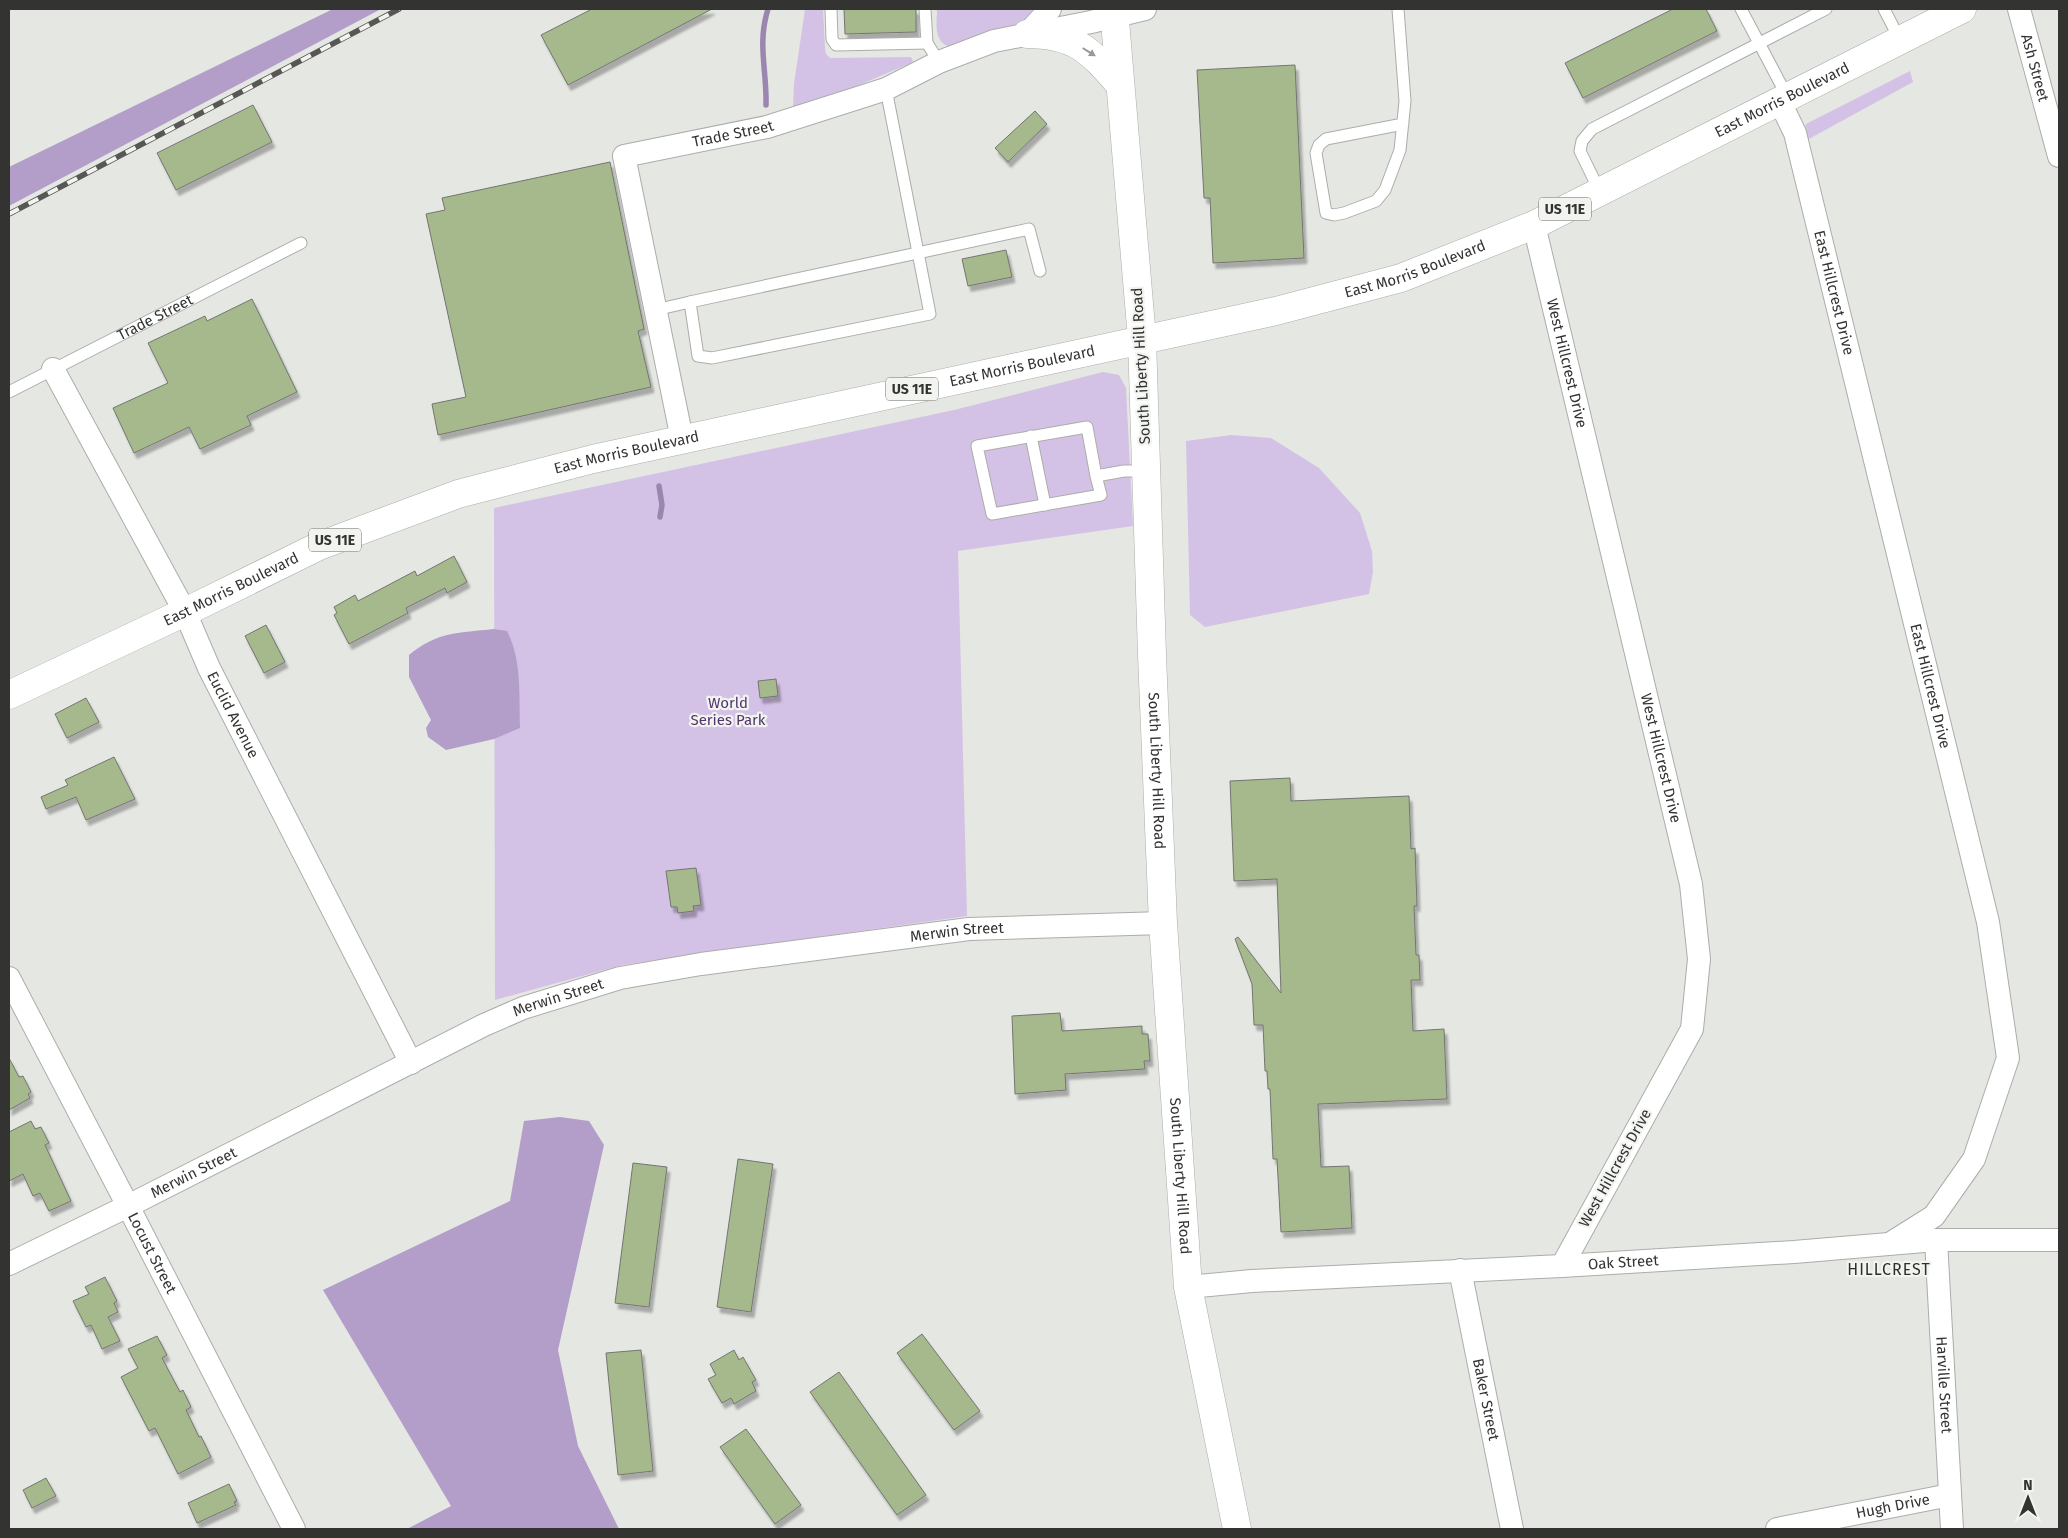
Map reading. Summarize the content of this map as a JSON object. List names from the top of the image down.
{
  "streets": {
    "main road": ["East Morris Boulevard", "US 11E", "South Liberty Hill Road"],
    "street": [
      "Ash Street",
      "Trade Street",
      "East Hillcrest Drive",
      "West Hillcrest Drive",
      "Euclid Avenue",
      "Merwin Street",
      "Locust Street",
      "Oak Street",
      "Harville Street",
      "Baker Street",
      "Hugh Drive"
    ]
  },
  "crossings": [
    ["East Morris Boulevard", "Trade Street"],
    ["East Morris Boulevard", "East Hillcrest Drive"],
    ["East Morris Boulevard", "West Hillcrest Drive"],
    ["East Morris Boulevard", "South Liberty Hill Road"],
    ["East Morris Boulevard", "Euclid Avenue"],
    ["Trade Street", "South Liberty Hill Road"],
    ["Trade Street", "Euclid Avenue"],
    ["East Hillcrest Drive", "Oak Street"],
    ["West Hillcrest Drive", "Oak Street"],
    ["South Liberty Hill Road", "Merwin Street"],
    ["South Liberty Hill Road", "Oak Street"],
    ["Euclid Avenue", "Merwin Street"],
    ["Merwin Street", "Locust Street"],
    ["Oak Street", "Harville Street"],
    ["Oak Street", "Baker Street"],
    ["Harville Street", "Hugh Drive"]
  ],
  "districts": ["HILLCREST"],
  "parks": ["World Series Park"],
  "north": "top"
}
